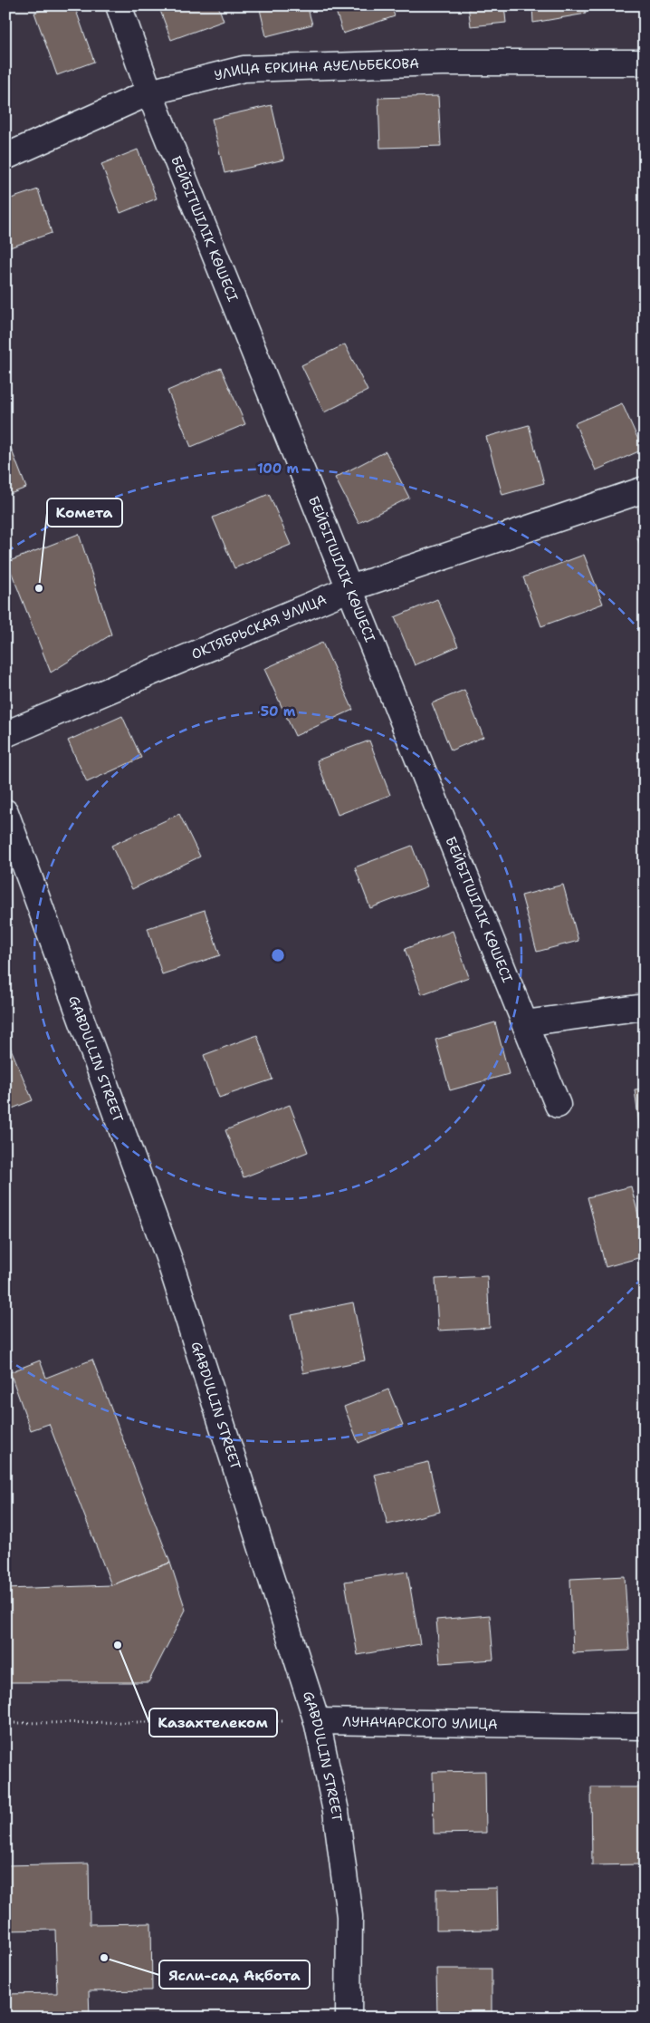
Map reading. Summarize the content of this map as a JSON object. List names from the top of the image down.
{
  "streets": {
    "street": [
      "УЛИЦА ЕРКИНА АУЕЛЬБЕКОВА",
      "БЕЙБІТШІЛІК КӨШЕСІ",
      "ОКТЯБРЬСКАЯ УЛИЦА",
      "GABDULLIN STREET",
      "ЛУНАЧАРСКОГО УЛИЦА"
    ]
  },
  "crossings": [
    ["УЛИЦА ЕРКИНА АУЕЛЬБЕКОВА", "БЕЙБІТШІЛІК КӨШЕСІ"],
    ["БЕЙБІТШІЛІК КӨШЕСІ", "ОКТЯБРЬСКАЯ УЛИЦА"],
    ["GABDULLIN STREET", "ЛУНАЧАРСКОГО УЛИЦА"]
  ],
  "places": ["Комета", "Казахтелеком", "Ясли-сад Ақбота"],
  "rings": ["100 m", "50 m"]
}
